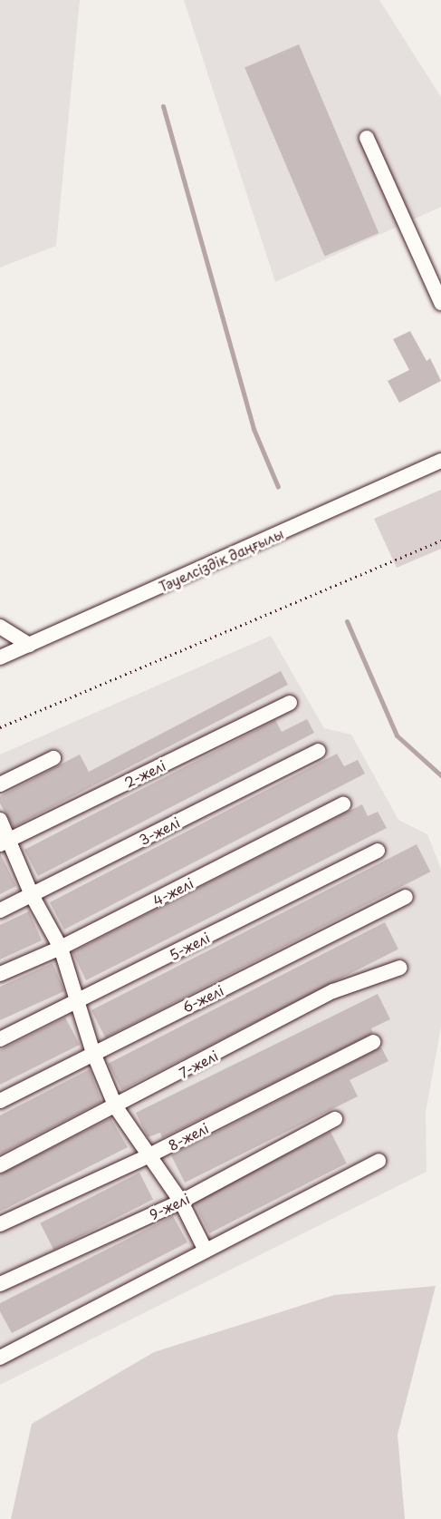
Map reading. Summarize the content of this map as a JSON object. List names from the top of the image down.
{
  "streets": {
    "street": [
      "Тәуелсіздік даңғылы",
      "2-желі",
      "3-желі",
      "4-желі",
      "5-желі",
      "6-желі",
      "7-желі",
      "8-желі",
      "9-желі"
    ]
  }
}
